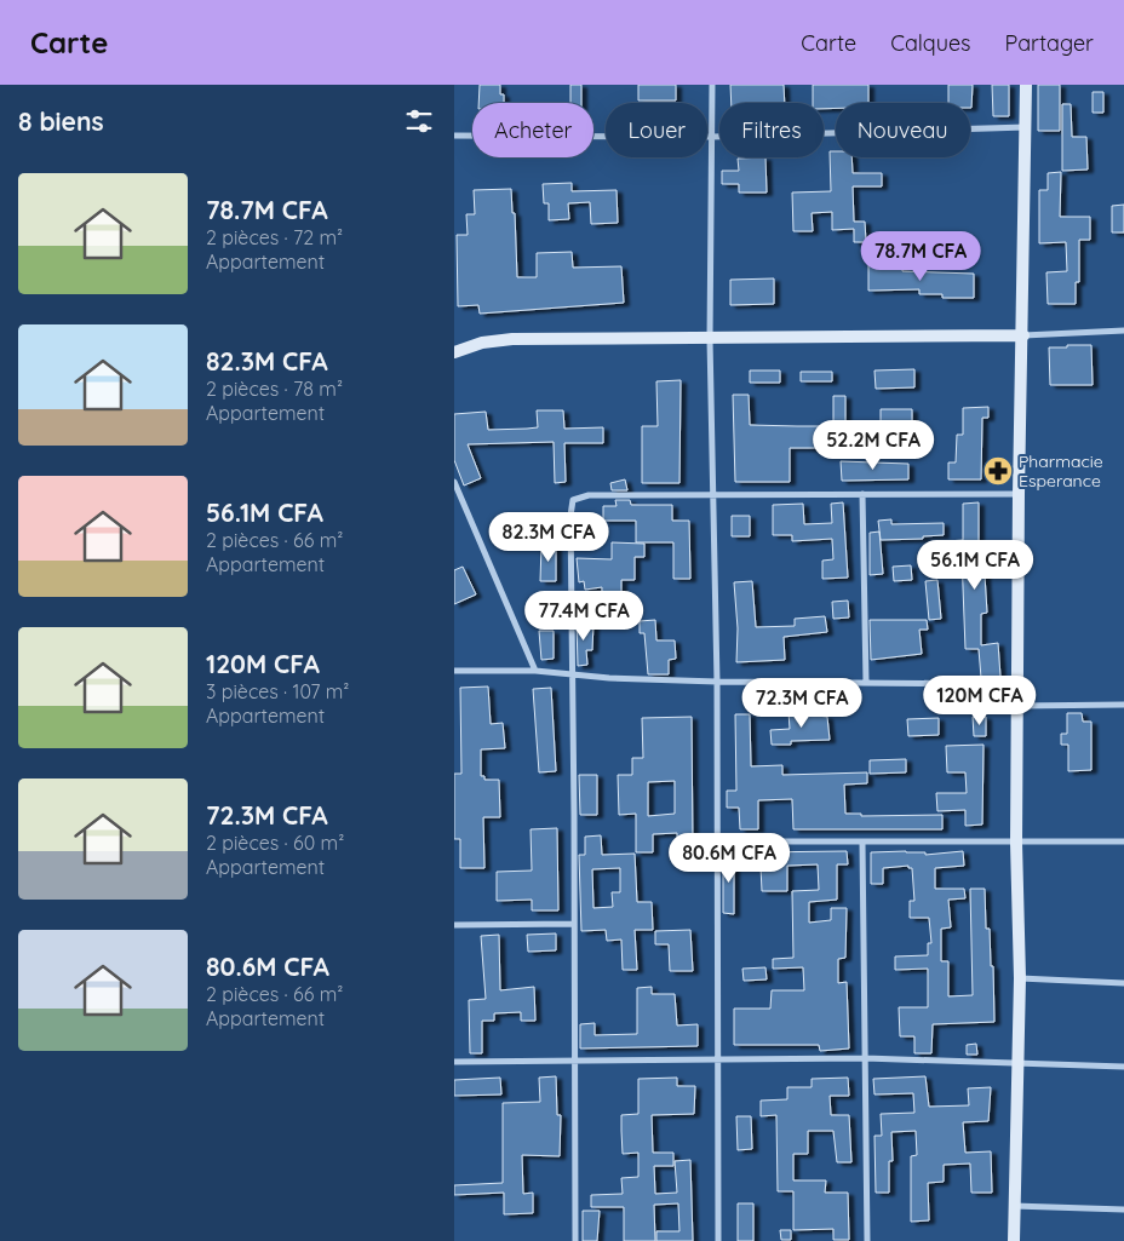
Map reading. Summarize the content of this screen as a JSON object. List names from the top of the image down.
{
  "places": {
    "pharmacy": ["Pharmacie Esperance"]
  },
  "page": {
    "header": "Carte",
    "nav": ["Carte", "Calques", "Partager"],
    "heading": "8 biens",
    "chip": [
      "Acheter",
      "Louer",
      "Filtres",
      "Nouveau"
    ],
    "list": [
      {
        "name": "78.7M CFA",
        "note": "2 pièces · 72 m² · Appartement"
      },
      {
        "name": "82.3M CFA",
        "note": "2 pièces · 78 m² · Appartement"
      },
      {
        "name": "56.1M CFA",
        "note": "2 pièces · 66 m² · Appartement"
      },
      {
        "name": "120M CFA",
        "note": "3 pièces · 107 m² · Appartement"
      },
      {
        "name": "72.3M CFA",
        "note": "2 pièces · 60 m² · Appartement"
      },
      {
        "name": "80.6M CFA",
        "note": "2 pièces · 66 m² · Appartement"
      }
    ],
    "price": [
      "78.7M CFA",
      "52.2M CFA",
      "82.3M CFA",
      "56.1M CFA",
      "77.4M CFA",
      "120M CFA",
      "72.3M CFA",
      "80.6M CFA"
    ]
  }
}
